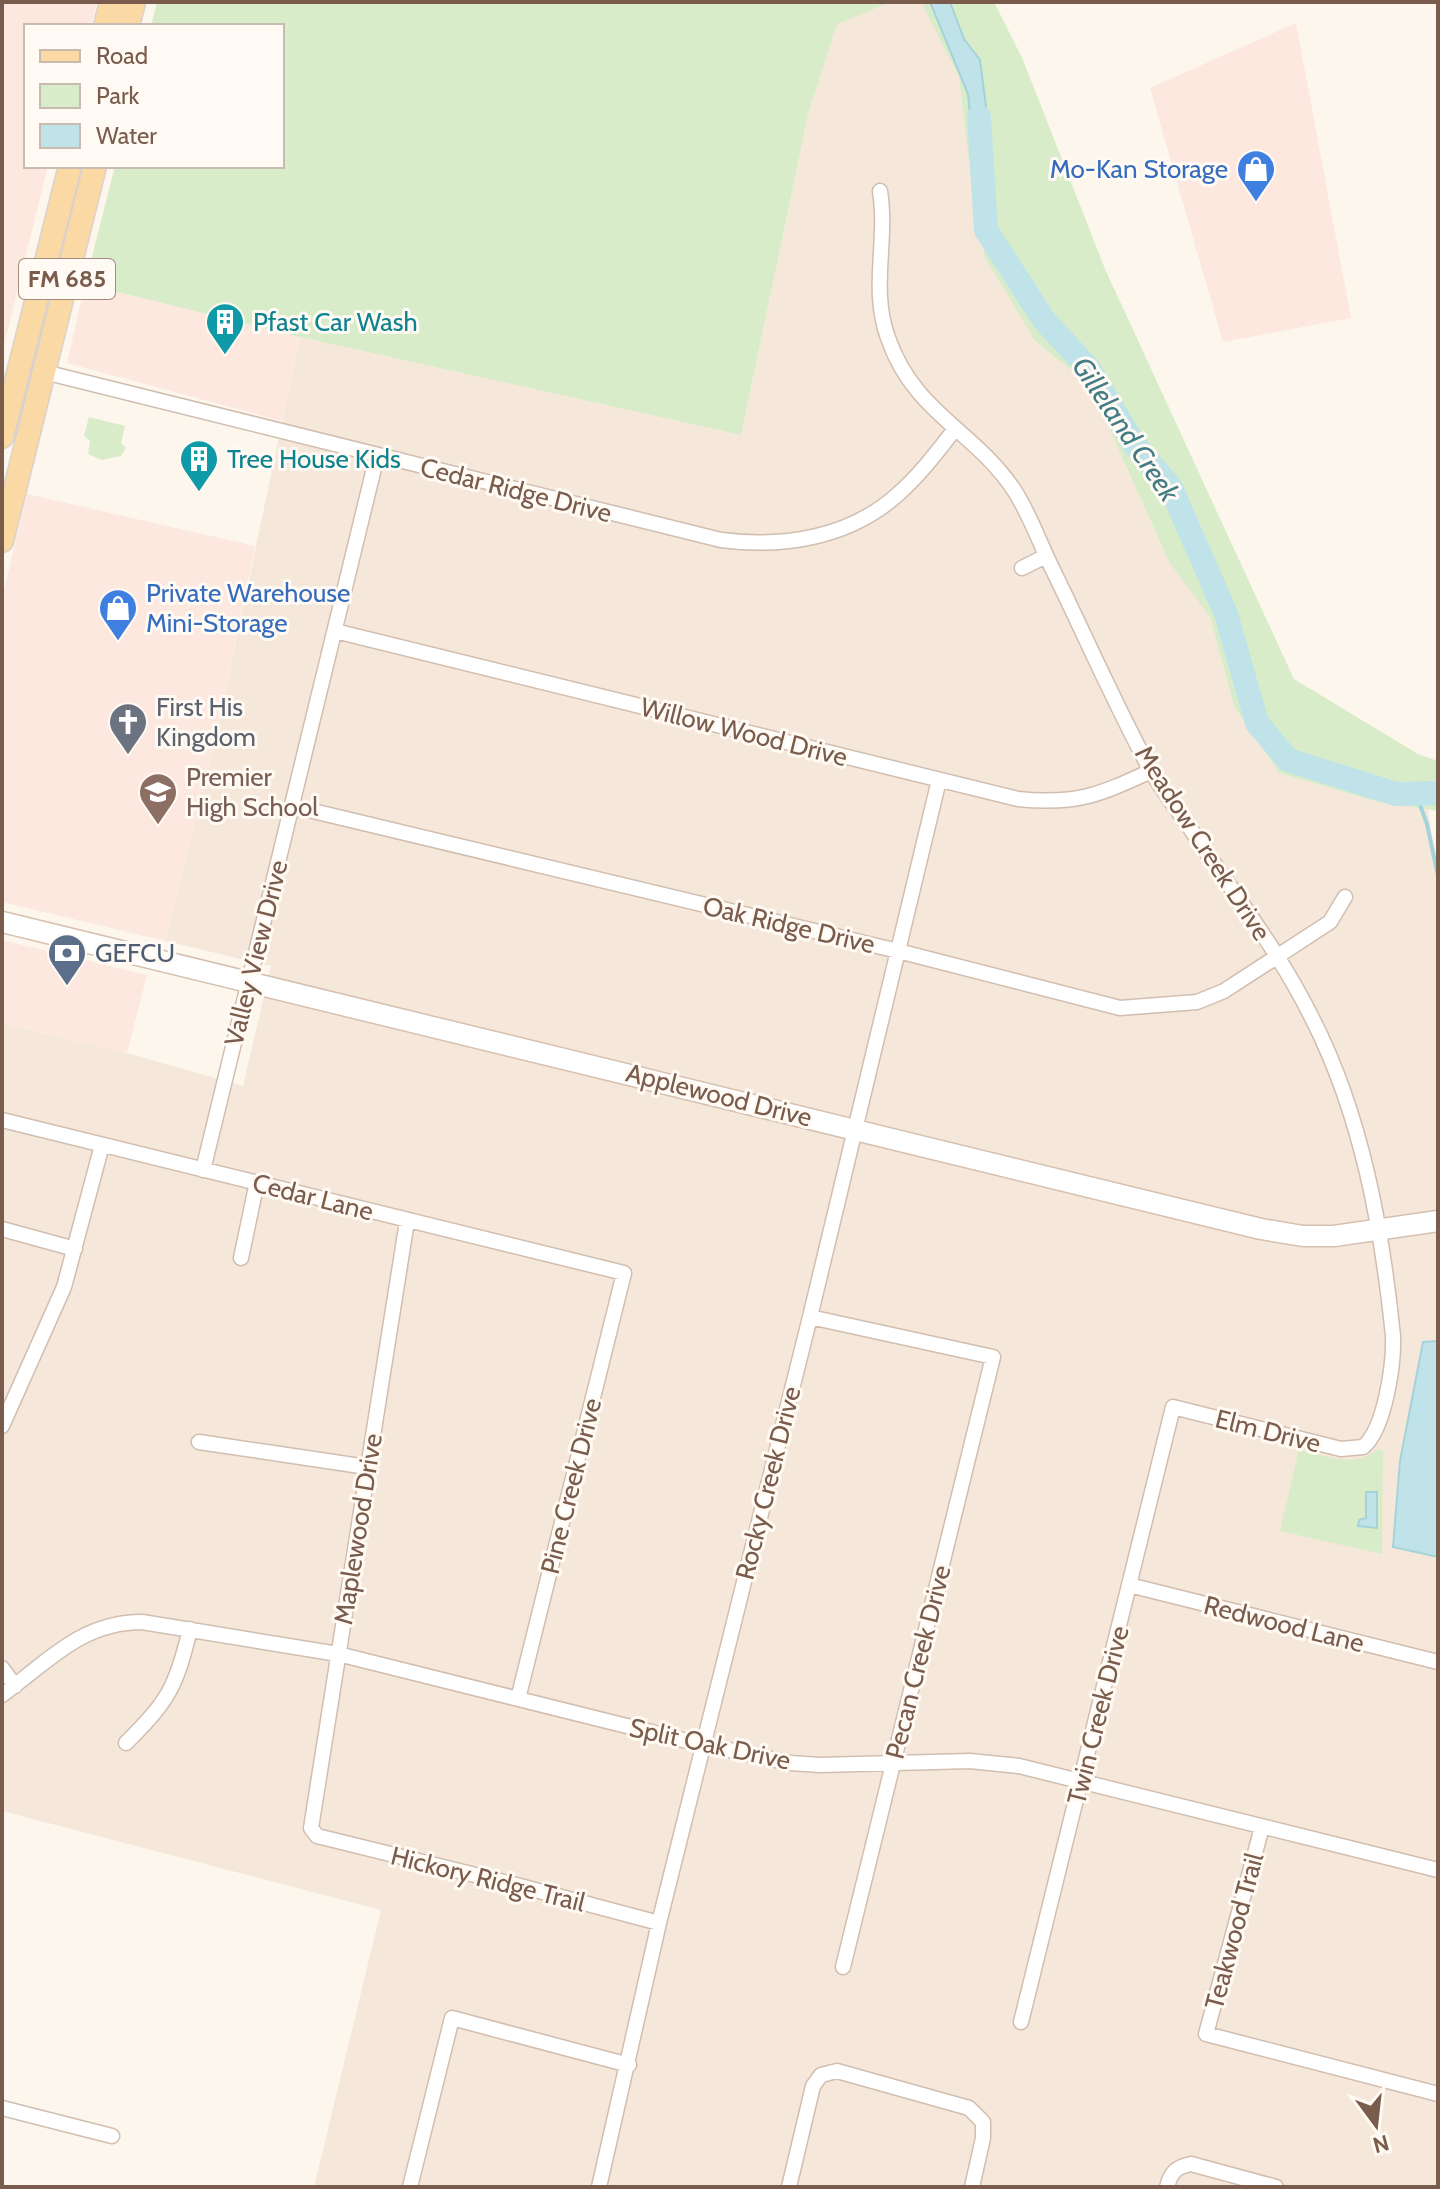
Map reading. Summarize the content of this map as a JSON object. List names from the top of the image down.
{
  "streets": {
    "main road": ["FM 685"],
    "street": [
      "Cedar Ridge Drive",
      "Willow Wood Drive",
      "Meadow Creek Drive",
      "Oak Ridge Drive",
      "Valley View Drive",
      "Applewood Drive",
      "Cedar Lane",
      "Elm Drive",
      "Rocky Creek Drive",
      "Pine Creek Drive",
      "Maplewood Drive",
      "Redwood Lane",
      "Pecan Creek Drive",
      "Twin Creek Drive",
      "Split Oak Drive",
      "Hickory Ridge Trail",
      "Teakwood Trail"
    ]
  },
  "crossings": [
    ["FM 685", "Cedar Ridge Drive"],
    ["Cedar Ridge Drive", "Meadow Creek Drive"],
    ["Cedar Ridge Drive", "Valley View Drive"],
    ["Willow Wood Drive", "Meadow Creek Drive"],
    ["Willow Wood Drive", "Valley View Drive"],
    ["Willow Wood Drive", "Rocky Creek Drive"],
    ["Meadow Creek Drive", "Oak Ridge Drive"],
    ["Meadow Creek Drive", "Applewood Drive"],
    ["Meadow Creek Drive", "Elm Drive"],
    ["Oak Ridge Drive", "Valley View Drive"],
    ["Oak Ridge Drive", "Rocky Creek Drive"],
    ["Valley View Drive", "Applewood Drive"],
    ["Valley View Drive", "Cedar Lane"],
    ["Applewood Drive", "Rocky Creek Drive"],
    ["Cedar Lane", "Pine Creek Drive"],
    ["Cedar Lane", "Maplewood Drive"],
    ["Elm Drive", "Twin Creek Drive"],
    ["Rocky Creek Drive", "Pecan Creek Drive"],
    ["Rocky Creek Drive", "Split Oak Drive"],
    ["Rocky Creek Drive", "Hickory Ridge Trail"],
    ["Pine Creek Drive", "Split Oak Drive"],
    ["Maplewood Drive", "Split Oak Drive"],
    ["Maplewood Drive", "Hickory Ridge Trail"],
    ["Redwood Lane", "Twin Creek Drive"],
    ["Pecan Creek Drive", "Split Oak Drive"],
    ["Twin Creek Drive", "Split Oak Drive"],
    ["Split Oak Drive", "Teakwood Trail"]
  ],
  "water": ["Gilleland Creek"],
  "places": {
    "shop": ["Mo-Kan Storage", "Private Warehouse Mini-Storage"],
    "building": ["Pfast Car Wash", "Tree House Kids"],
    "church": ["First His Kingdom"],
    "school or university": ["Premier High School"],
    "bank": ["GEFCU"]
  },
  "legend": ["Road", "Park", "Water"],
  "north": "bottom"
}
